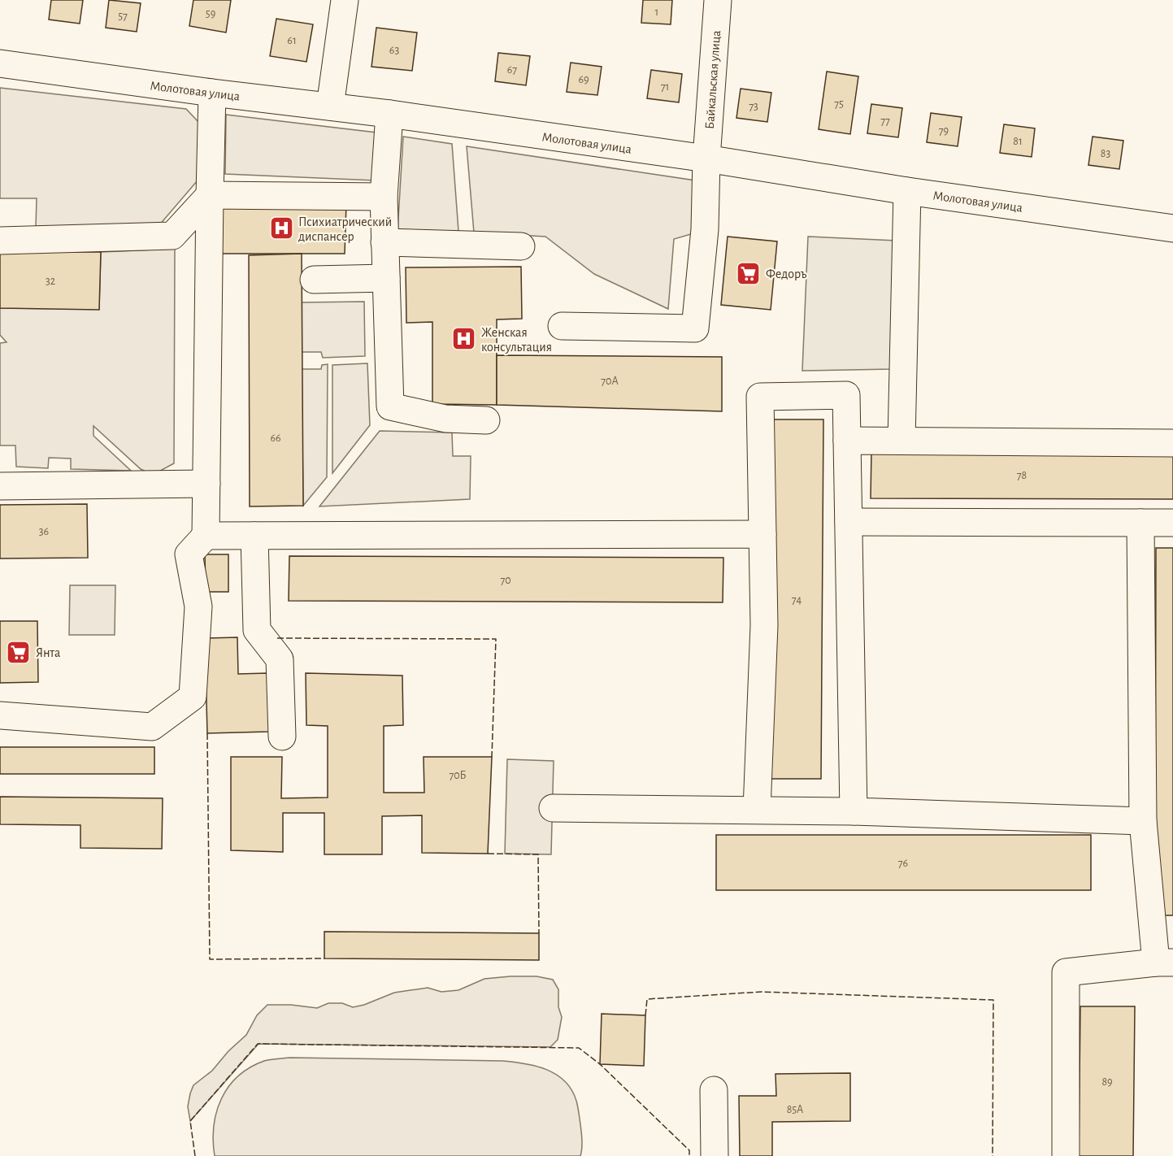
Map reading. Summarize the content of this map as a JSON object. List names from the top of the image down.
{
  "streets": {
    "street": ["Байкальская улица", "Молотовая улица"]
  },
  "crossings": [
    ["Байкальская улица", "Молотовая улица"]
  ],
  "places": {
    "hospital": ["Психиатрический диспансер", "Женская консультация"],
    "supermarket": ["Федоръ", "Янта"]
  },
  "house_numbers": [
    "1",
    "59",
    "57",
    "61",
    "63",
    "67",
    "69",
    "71",
    "75",
    "73",
    "77",
    "79",
    "81",
    "83",
    "32",
    "70А",
    "66",
    "78",
    "36",
    "70",
    "74",
    "70Б",
    "76",
    "89",
    "85А"
  ]
}
